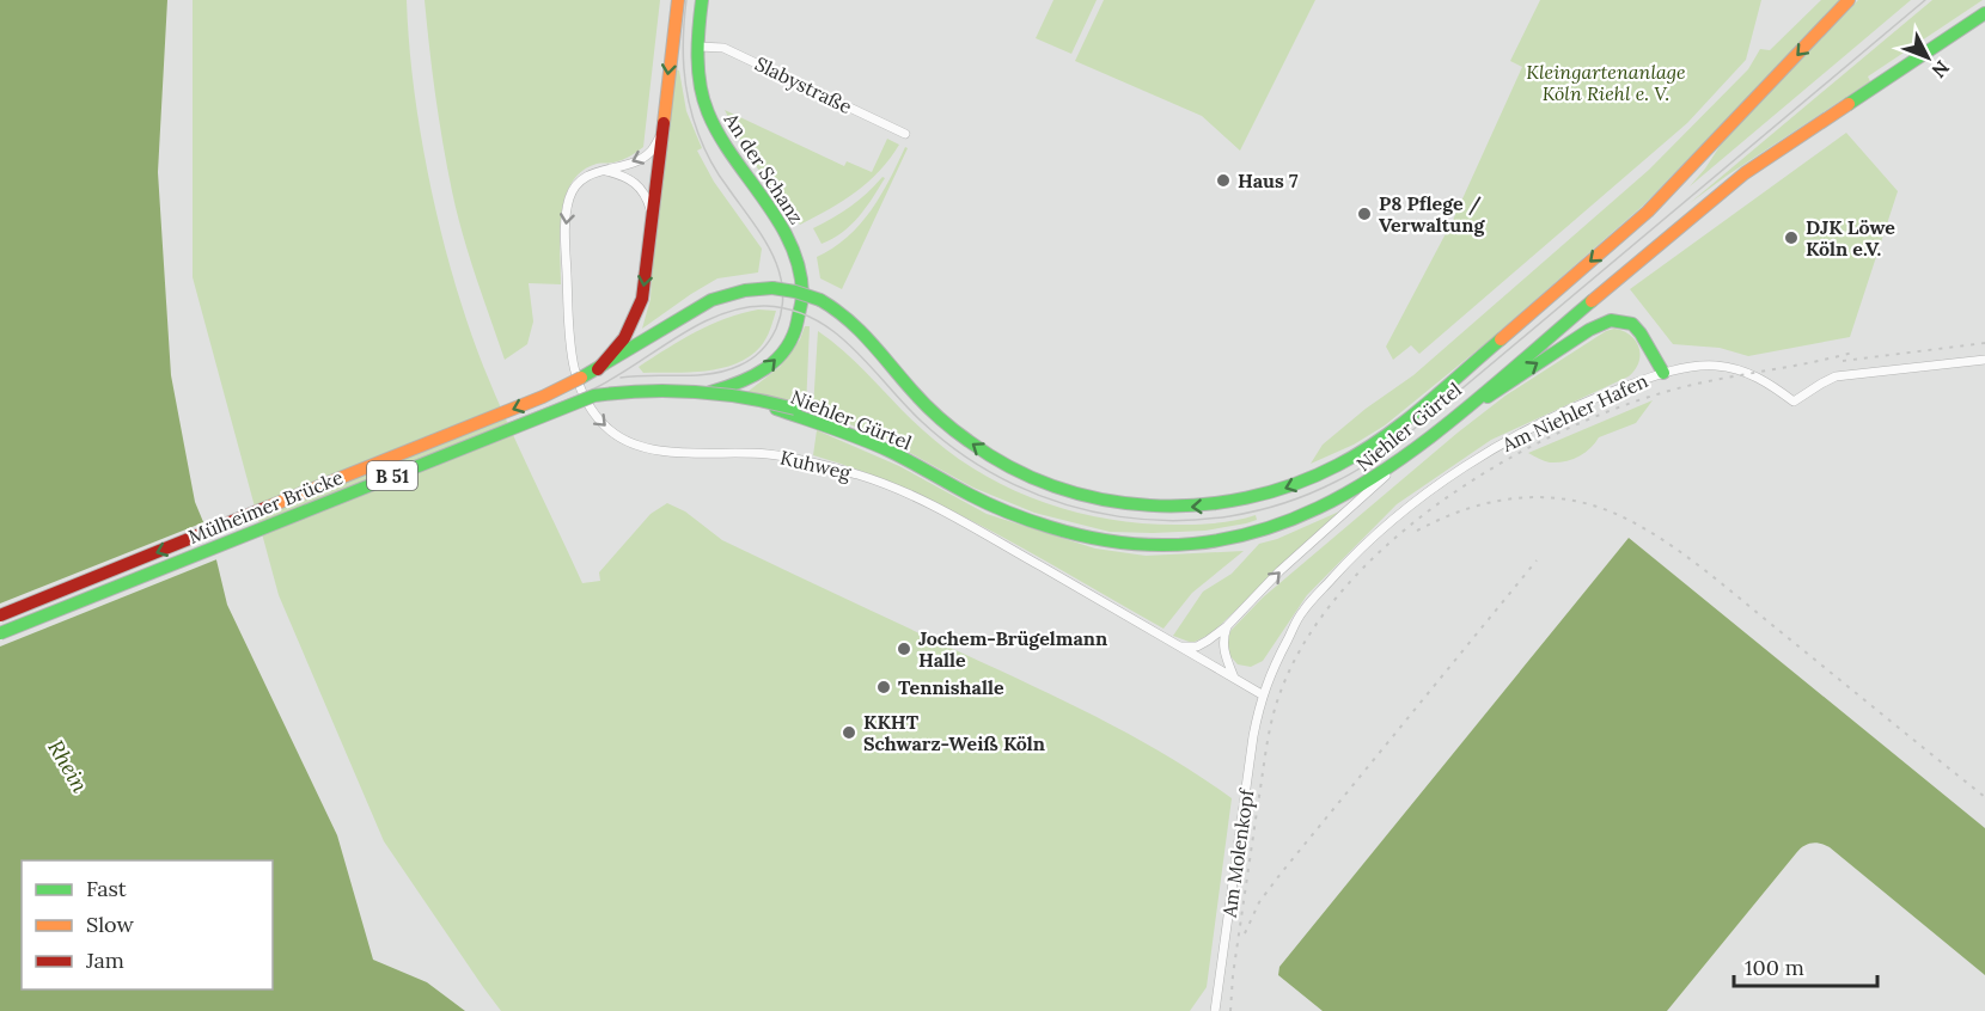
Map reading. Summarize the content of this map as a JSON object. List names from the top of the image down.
{
  "streets": {
    "main road": [
      "An der Schanz",
      "Niehler Gürtel",
      "B 51",
      "Mülheimer Brücke"
    ],
    "street": [
      "Slabystraße",
      "Am Niehler Hafen",
      "Kuhweg",
      "Am Molenkopf"
    ]
  },
  "crossings": [
    ["Slabystraße", "An der Schanz"],
    ["An der Schanz", "Mülheimer Brücke"],
    ["Am Niehler Hafen", "Kuhweg"],
    ["Am Niehler Hafen", "Am Molenkopf"],
    ["Niehler Gürtel", "B 51"],
    ["Niehler Gürtel", "Mülheimer Brücke"],
    ["Kuhweg", "B 51"],
    ["Kuhweg", "Am Molenkopf"],
    ["B 51", "Mülheimer Brücke"]
  ],
  "water": ["Rhein"],
  "parks": ["Kleingartenanlage Köln Riehl e. V."],
  "places": [
    "Haus 7",
    "P8 Pflege / Verwaltung",
    "DJK Löwe Köln e.V.",
    "Jochem-Brügelmann Halle",
    "Tennishalle",
    "KKHT Schwarz-Weiß Köln"
  ],
  "legend": ["Fast", "Slow", "Jam"],
  "scale_bar": "100 m",
  "north": "bottom right"
}
